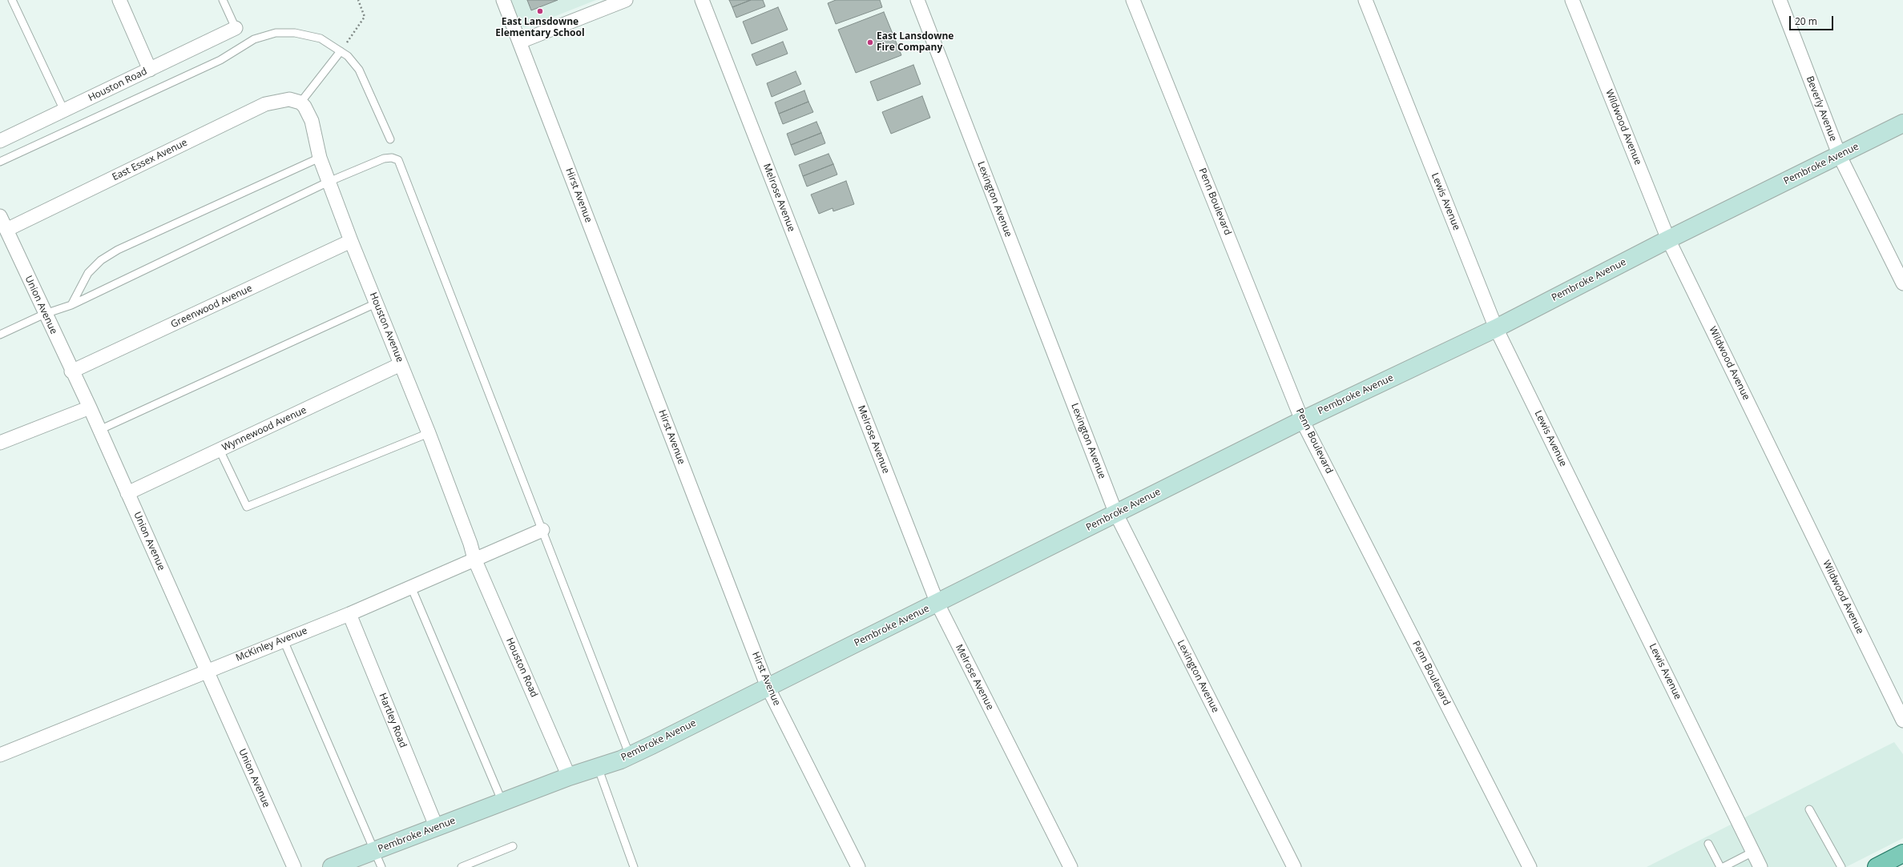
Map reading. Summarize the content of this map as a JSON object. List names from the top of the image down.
{
  "streets": {
    "street": [
      "Houston Road",
      "Beverly Avenue",
      "Wildwood Avenue",
      "East Essex Avenue",
      "Pembroke Avenue",
      "Hirst Avenue",
      "Melrose Avenue",
      "Lexington Avenue",
      "Penn Boulevard",
      "Lewis Avenue",
      "Union Avenue",
      "Greenwood Avenue",
      "Houston Avenue",
      "Wynnewood Avenue",
      "McKinley Avenue",
      "Hartley Road"
    ]
  },
  "crossings": [
    ["Houston Road", "Pembroke Avenue"],
    ["Houston Road", "Houston Avenue"],
    ["Houston Road", "McKinley Avenue"],
    ["Beverly Avenue", "Pembroke Avenue"],
    ["Wildwood Avenue", "Pembroke Avenue"],
    ["East Essex Avenue", "Union Avenue"],
    ["East Essex Avenue", "Houston Avenue"],
    ["Pembroke Avenue", "Hirst Avenue"],
    ["Pembroke Avenue", "Melrose Avenue"],
    ["Pembroke Avenue", "Lexington Avenue"],
    ["Pembroke Avenue", "Penn Boulevard"],
    ["Pembroke Avenue", "Lewis Avenue"],
    ["Pembroke Avenue", "Hartley Road"],
    ["Union Avenue", "Greenwood Avenue"],
    ["Union Avenue", "Wynnewood Avenue"],
    ["Union Avenue", "McKinley Avenue"],
    ["Greenwood Avenue", "Houston Avenue"],
    ["Houston Avenue", "Wynnewood Avenue"],
    ["Houston Avenue", "McKinley Avenue"],
    ["McKinley Avenue", "Hartley Road"]
  ],
  "places": ["East Lansdowne Elementary School", "East Lansdowne Fire Company"],
  "scale_bar": "20 m"
}
